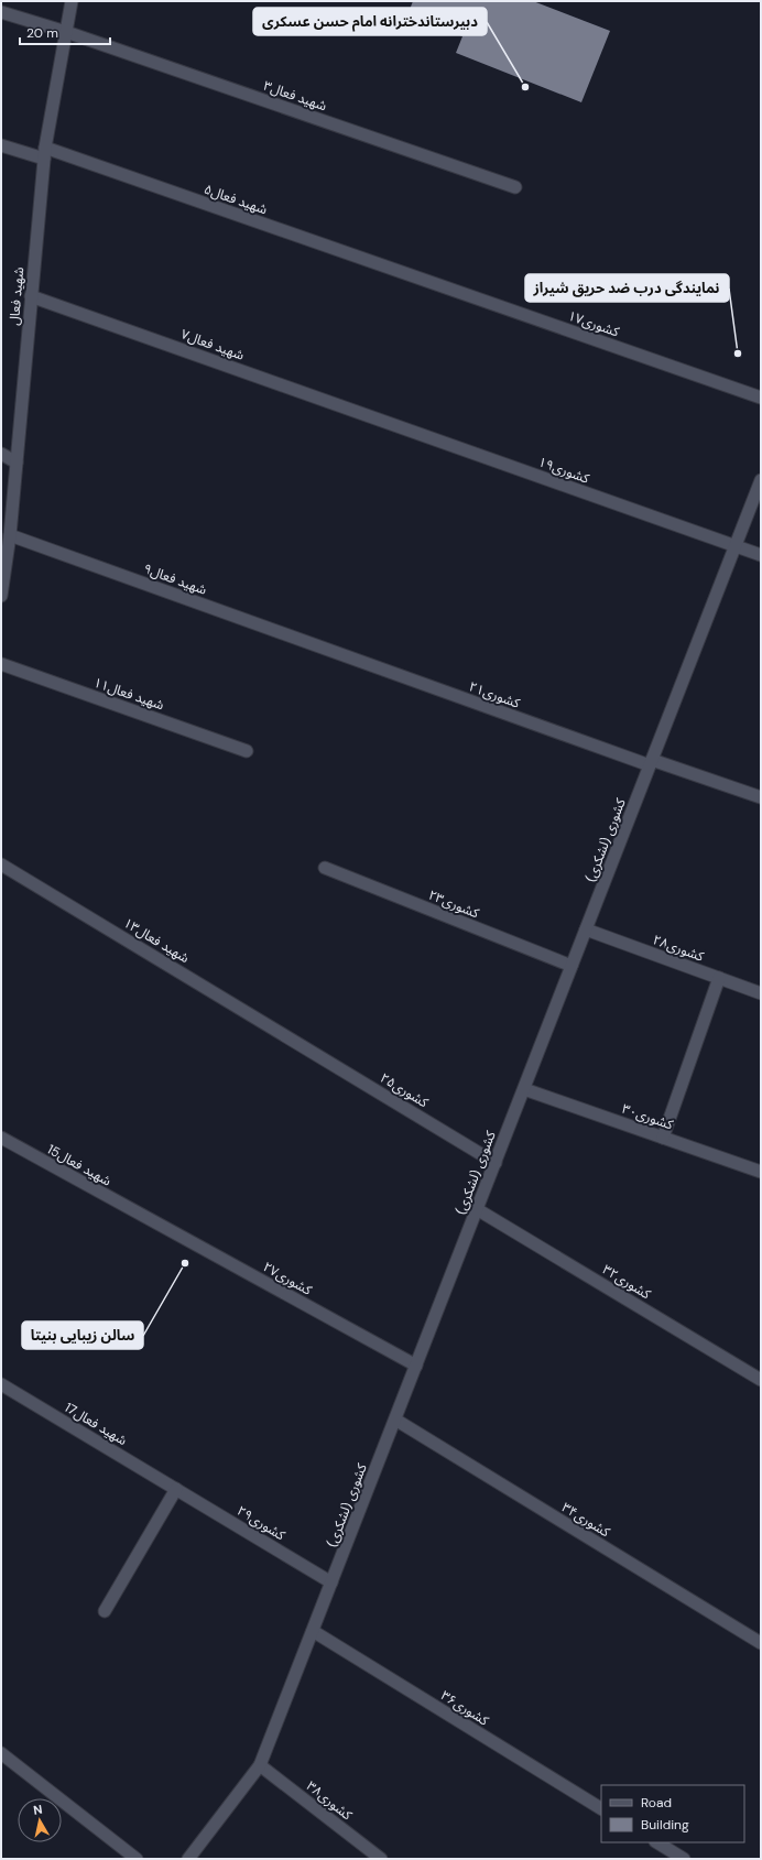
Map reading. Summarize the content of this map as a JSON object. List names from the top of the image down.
{
  "streets": {
    "street": [
      "شهید فعال۳",
      "شهید فعال۵",
      "شهید فعال",
      "۱۷کشوری",
      "شهید فعال۷",
      "۱۹کشوری",
      "شهید فعال۹",
      "شهید فعال۱۱",
      "۲۱کشوری",
      "کشوری (لشکری)",
      "کشوری۲۳",
      "شهید فعال۱۳",
      "کشوری۲۸",
      "کشوری۲۵",
      "کشوری۳۰",
      "15شهید فعال",
      "کشوری۲۷",
      "کشوری۳۲",
      "17شهید فعال",
      "کشوری۳۴",
      "کشوری۲۹",
      "کشوری۳۶",
      "کشوری۳۸"
    ]
  },
  "crossings": [
    ["شهید فعال۳", "شهید فعال"],
    ["شهید فعال۵", "شهید فعال"],
    ["شهید فعال۵", "۱۷کشوری"],
    ["شهید فعال", "شهید فعال۷"],
    ["شهید فعال", "شهید فعال۹"],
    ["شهید فعال۷", "۱۹کشوری"],
    ["۱۹کشوری", "کشوری (لشکری)"],
    ["شهید فعال۹", "۲۱کشوری"],
    ["۲۱کشوری", "کشوری (لشکری)"],
    ["کشوری (لشکری)", "کشوری۲۳"],
    ["کشوری (لشکری)", "کشوری۲۸"],
    ["کشوری (لشکری)", "کشوری۲۵"],
    ["کشوری (لشکری)", "کشوری۳۰"],
    ["کشوری (لشکری)", "کشوری۲۷"],
    ["کشوری (لشکری)", "کشوری۳۲"],
    ["کشوری (لشکری)", "کشوری۳۴"],
    ["کشوری (لشکری)", "کشوری۲۹"],
    ["کشوری (لشکری)", "کشوری۳۶"],
    ["کشوری (لشکری)", "کشوری۳۸"],
    ["شهید فعال۱۳", "کشوری۲۵"],
    ["15شهید فعال", "کشوری۲۷"],
    ["17شهید فعال", "کشوری۲۹"]
  ],
  "places": ["دبیرستاندخترانه امام حسن عسکری", "نمایندگی درب ضد حریق شیراز", "سالن زیبایی بنیتا"],
  "legend": ["Road", "Building"],
  "scale_bar": "20 m",
  "north": "top"
}
